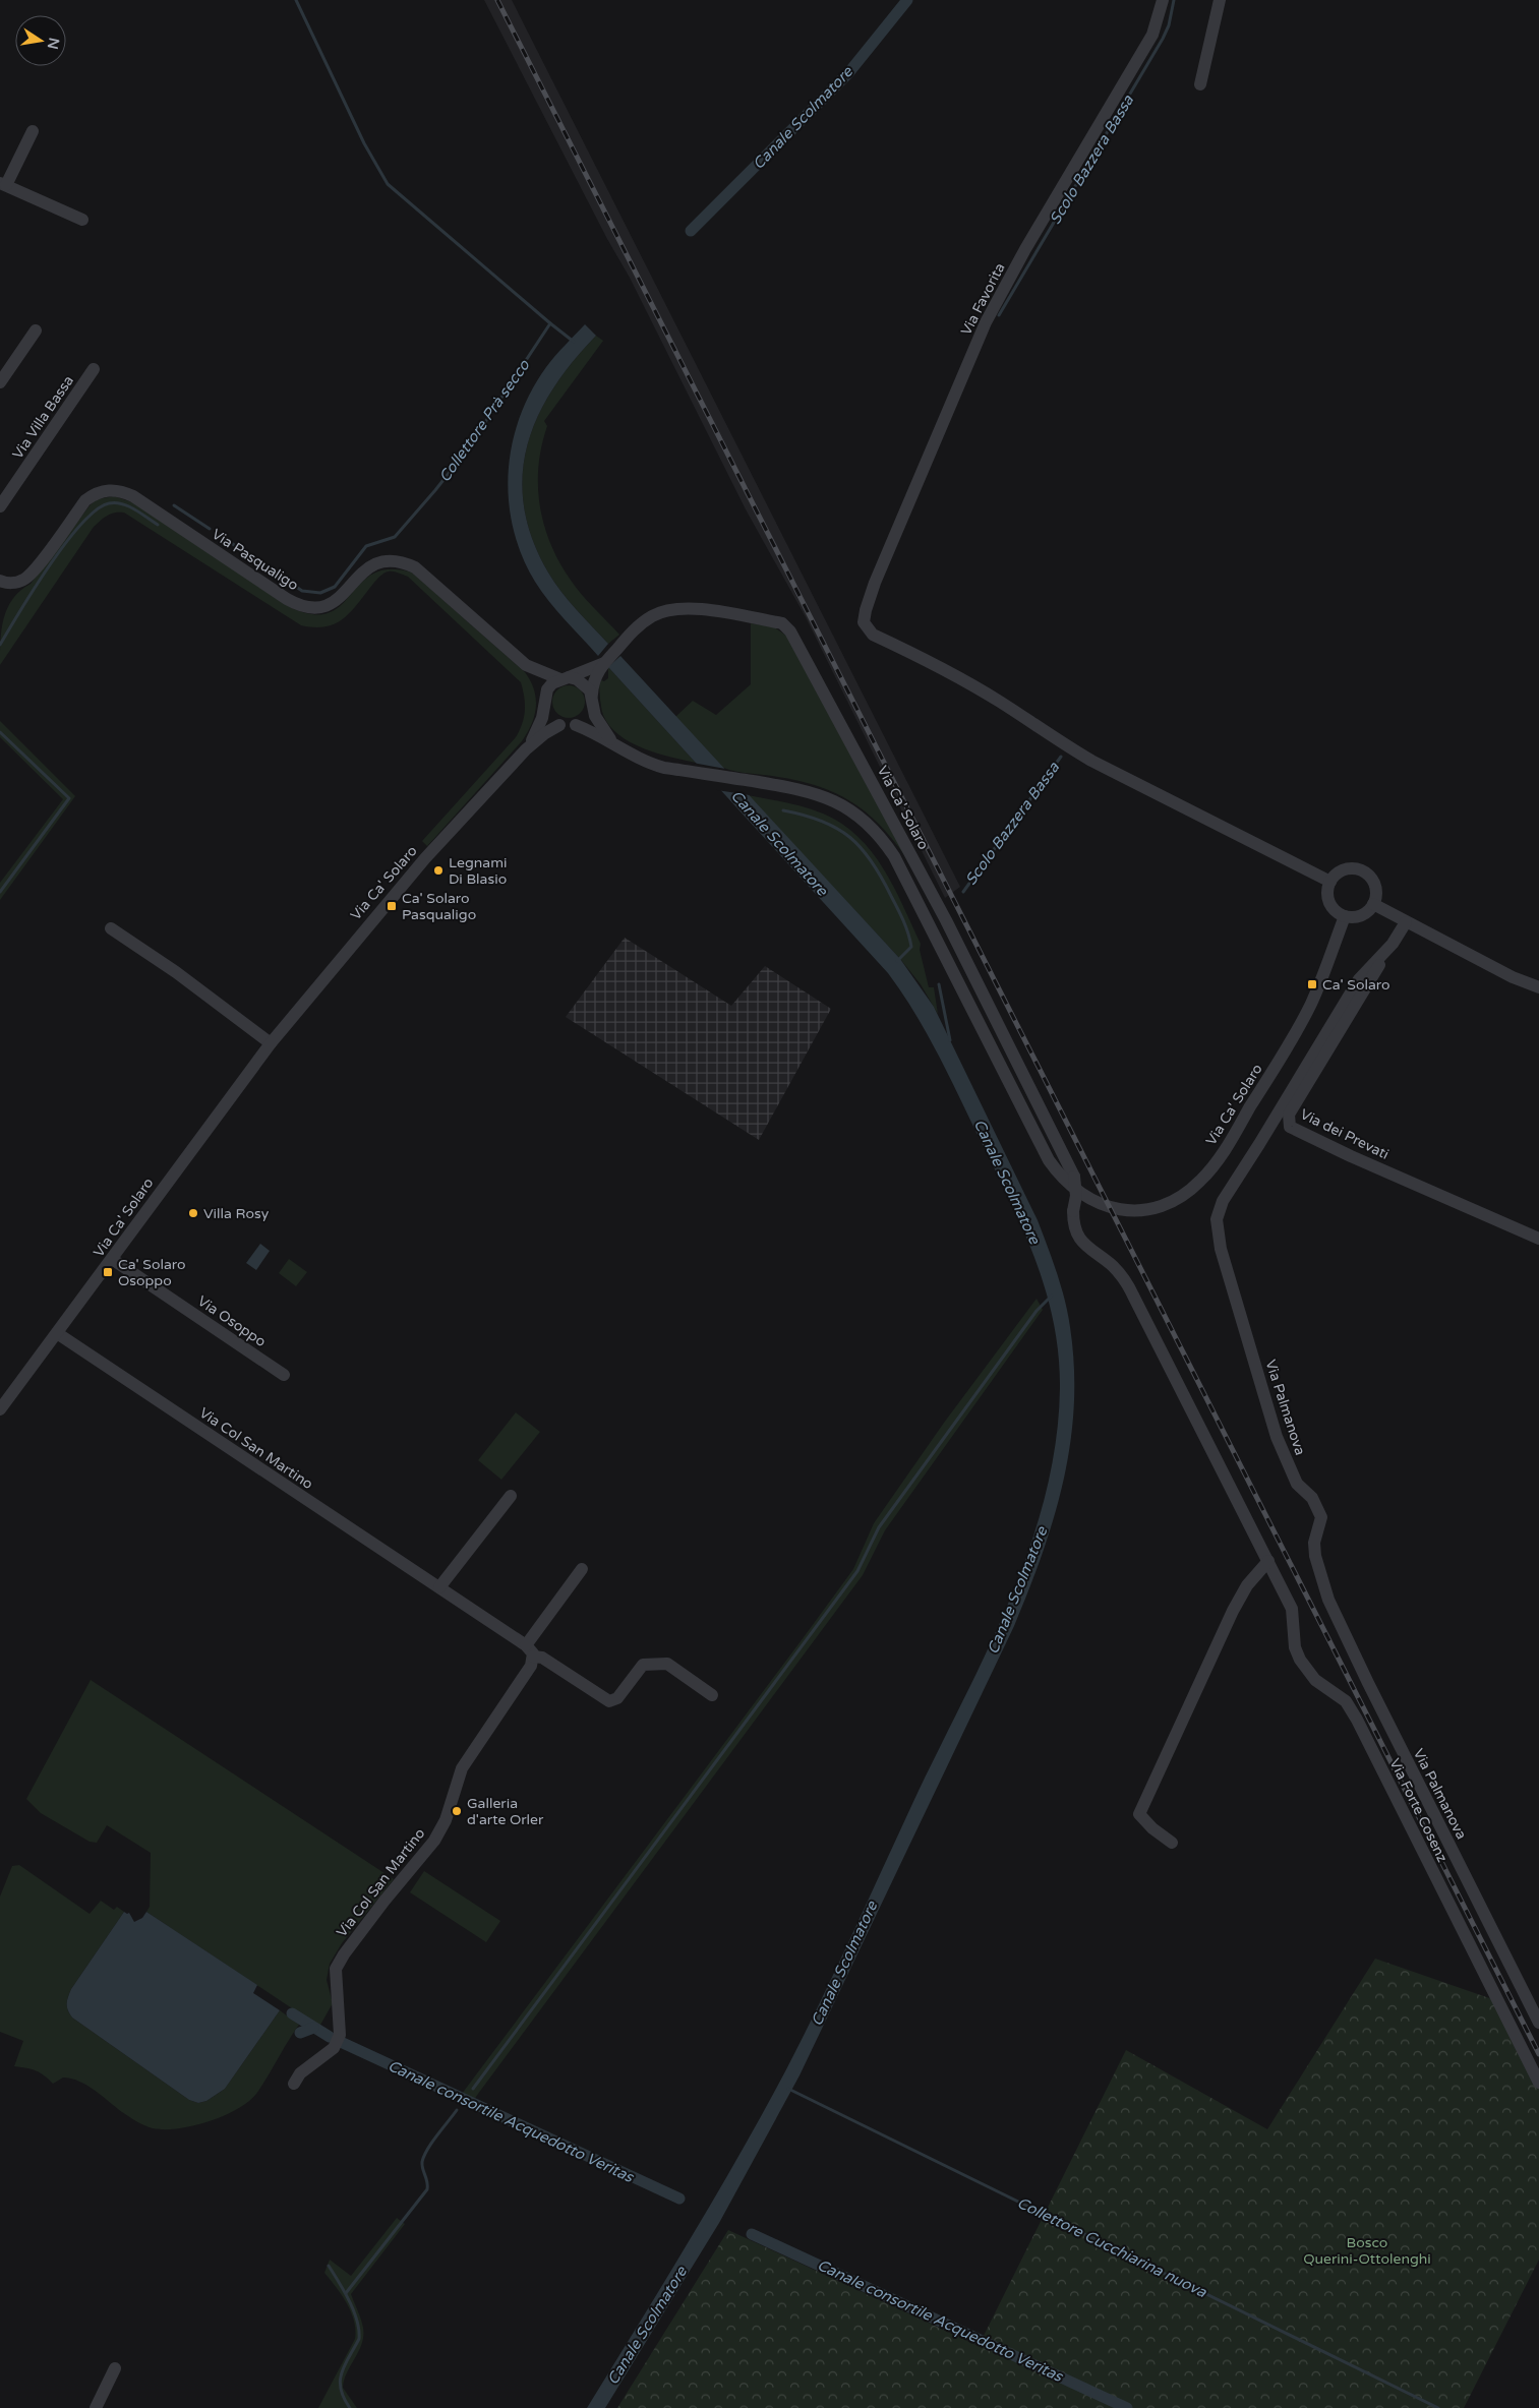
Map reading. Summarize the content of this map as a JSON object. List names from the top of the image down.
{
  "streets": {
    "street": [
      "Via Favorita",
      "Via Villa Bassa",
      "Via Pasqualigo",
      "Via Ca' Solaro",
      "Via dei Prevati",
      "Via Osoppo",
      "Via Palmanova",
      "Via Col San Martino",
      "Via Forte Cosenz"
    ]
  },
  "crossings": [
    ["Via Favorita", "Via Ca' Solaro"],
    ["Via Pasqualigo", "Via Ca' Solaro"],
    ["Via Ca' Solaro", "Via Osoppo"],
    ["Via Ca' Solaro", "Via Col San Martino"],
    ["Via Ca' Solaro", "Via Forte Cosenz"],
    ["Via dei Prevati", "Via Palmanova"]
  ],
  "water": [
    "Canale Scolmatore",
    "Scolo Bazzera Bassa",
    "Collettore Prà secco",
    "Canale consortile Acquedotto Veritas",
    "Collettore Cucchiarina nuova"
  ],
  "parks": ["Bosco Querini-Ottolenghi"],
  "places": {
    "other": ["Legnami Di Blasio", "Villa Rosy", "Galleria d'arte Orler"],
    "transit": ["Ca' Solaro Pasqualigo", "Ca' Solaro", "Ca' Solaro Osoppo"]
  },
  "north": "right"
}
